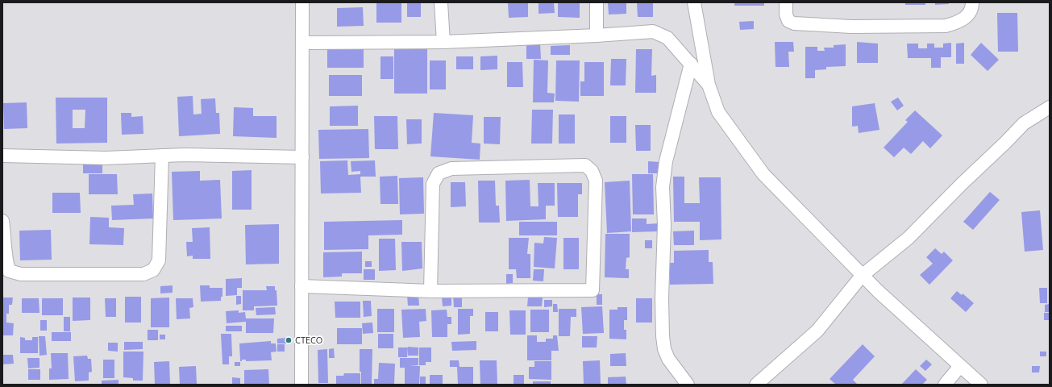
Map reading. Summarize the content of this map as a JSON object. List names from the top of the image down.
{
  "places": ["CTECO"]
}
